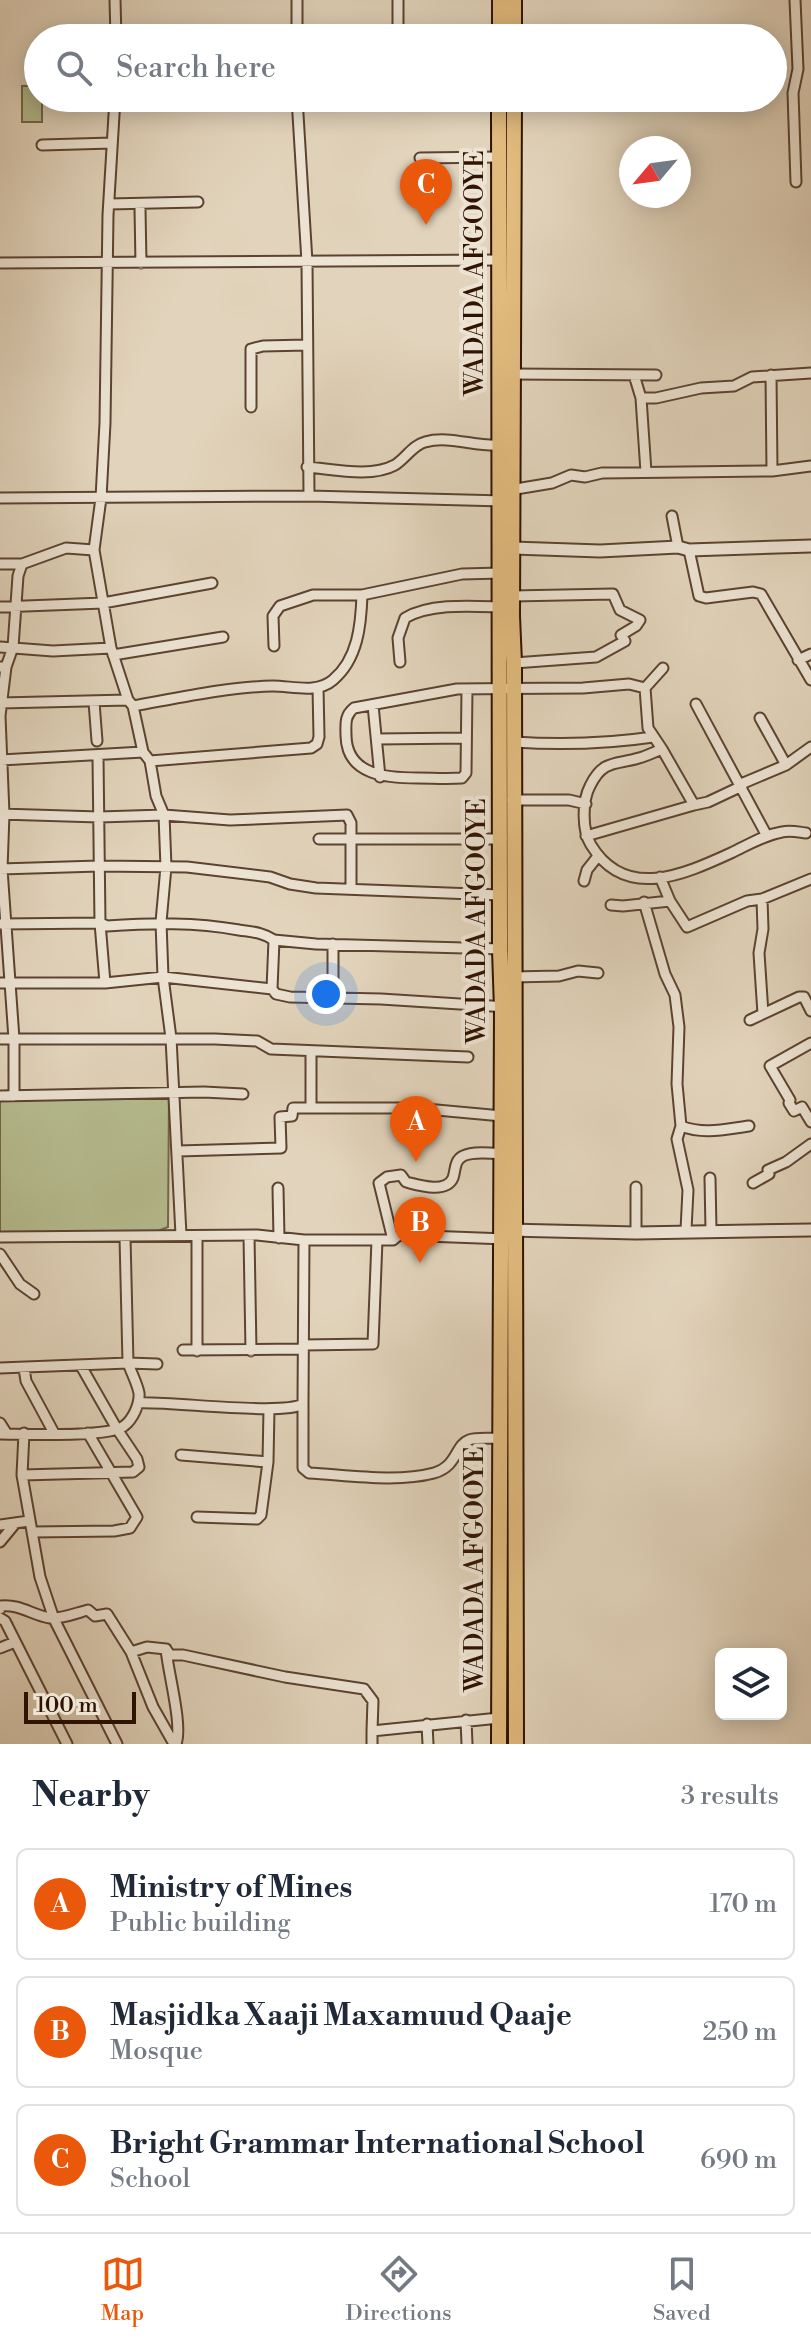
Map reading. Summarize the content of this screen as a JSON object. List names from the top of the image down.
{
  "streets": {
    "highway": ["WADADA AFGOOYE"]
  },
  "scale_bar": "100 m",
  "north": "bottom left",
  "page": {
    "search": "Search here",
    "pins": ["C", "A", "B"],
    "scale": "100 m",
    "heading": ["Nearby", "3 results"],
    "list": [
      {
        "mark": "A",
        "name": "Ministry of Mines",
        "note": "Public building",
        "value": "170 m"
      },
      {
        "mark": "B",
        "name": "Masjidka Xaaji Maxamuud Qaaje",
        "note": "Mosque",
        "value": "250 m"
      },
      {
        "mark": "C",
        "name": "Bright Grammar International School",
        "note": "School",
        "value": "690 m"
      }
    ],
    "nav": ["Map", "Directions", "Saved"]
  }
}
